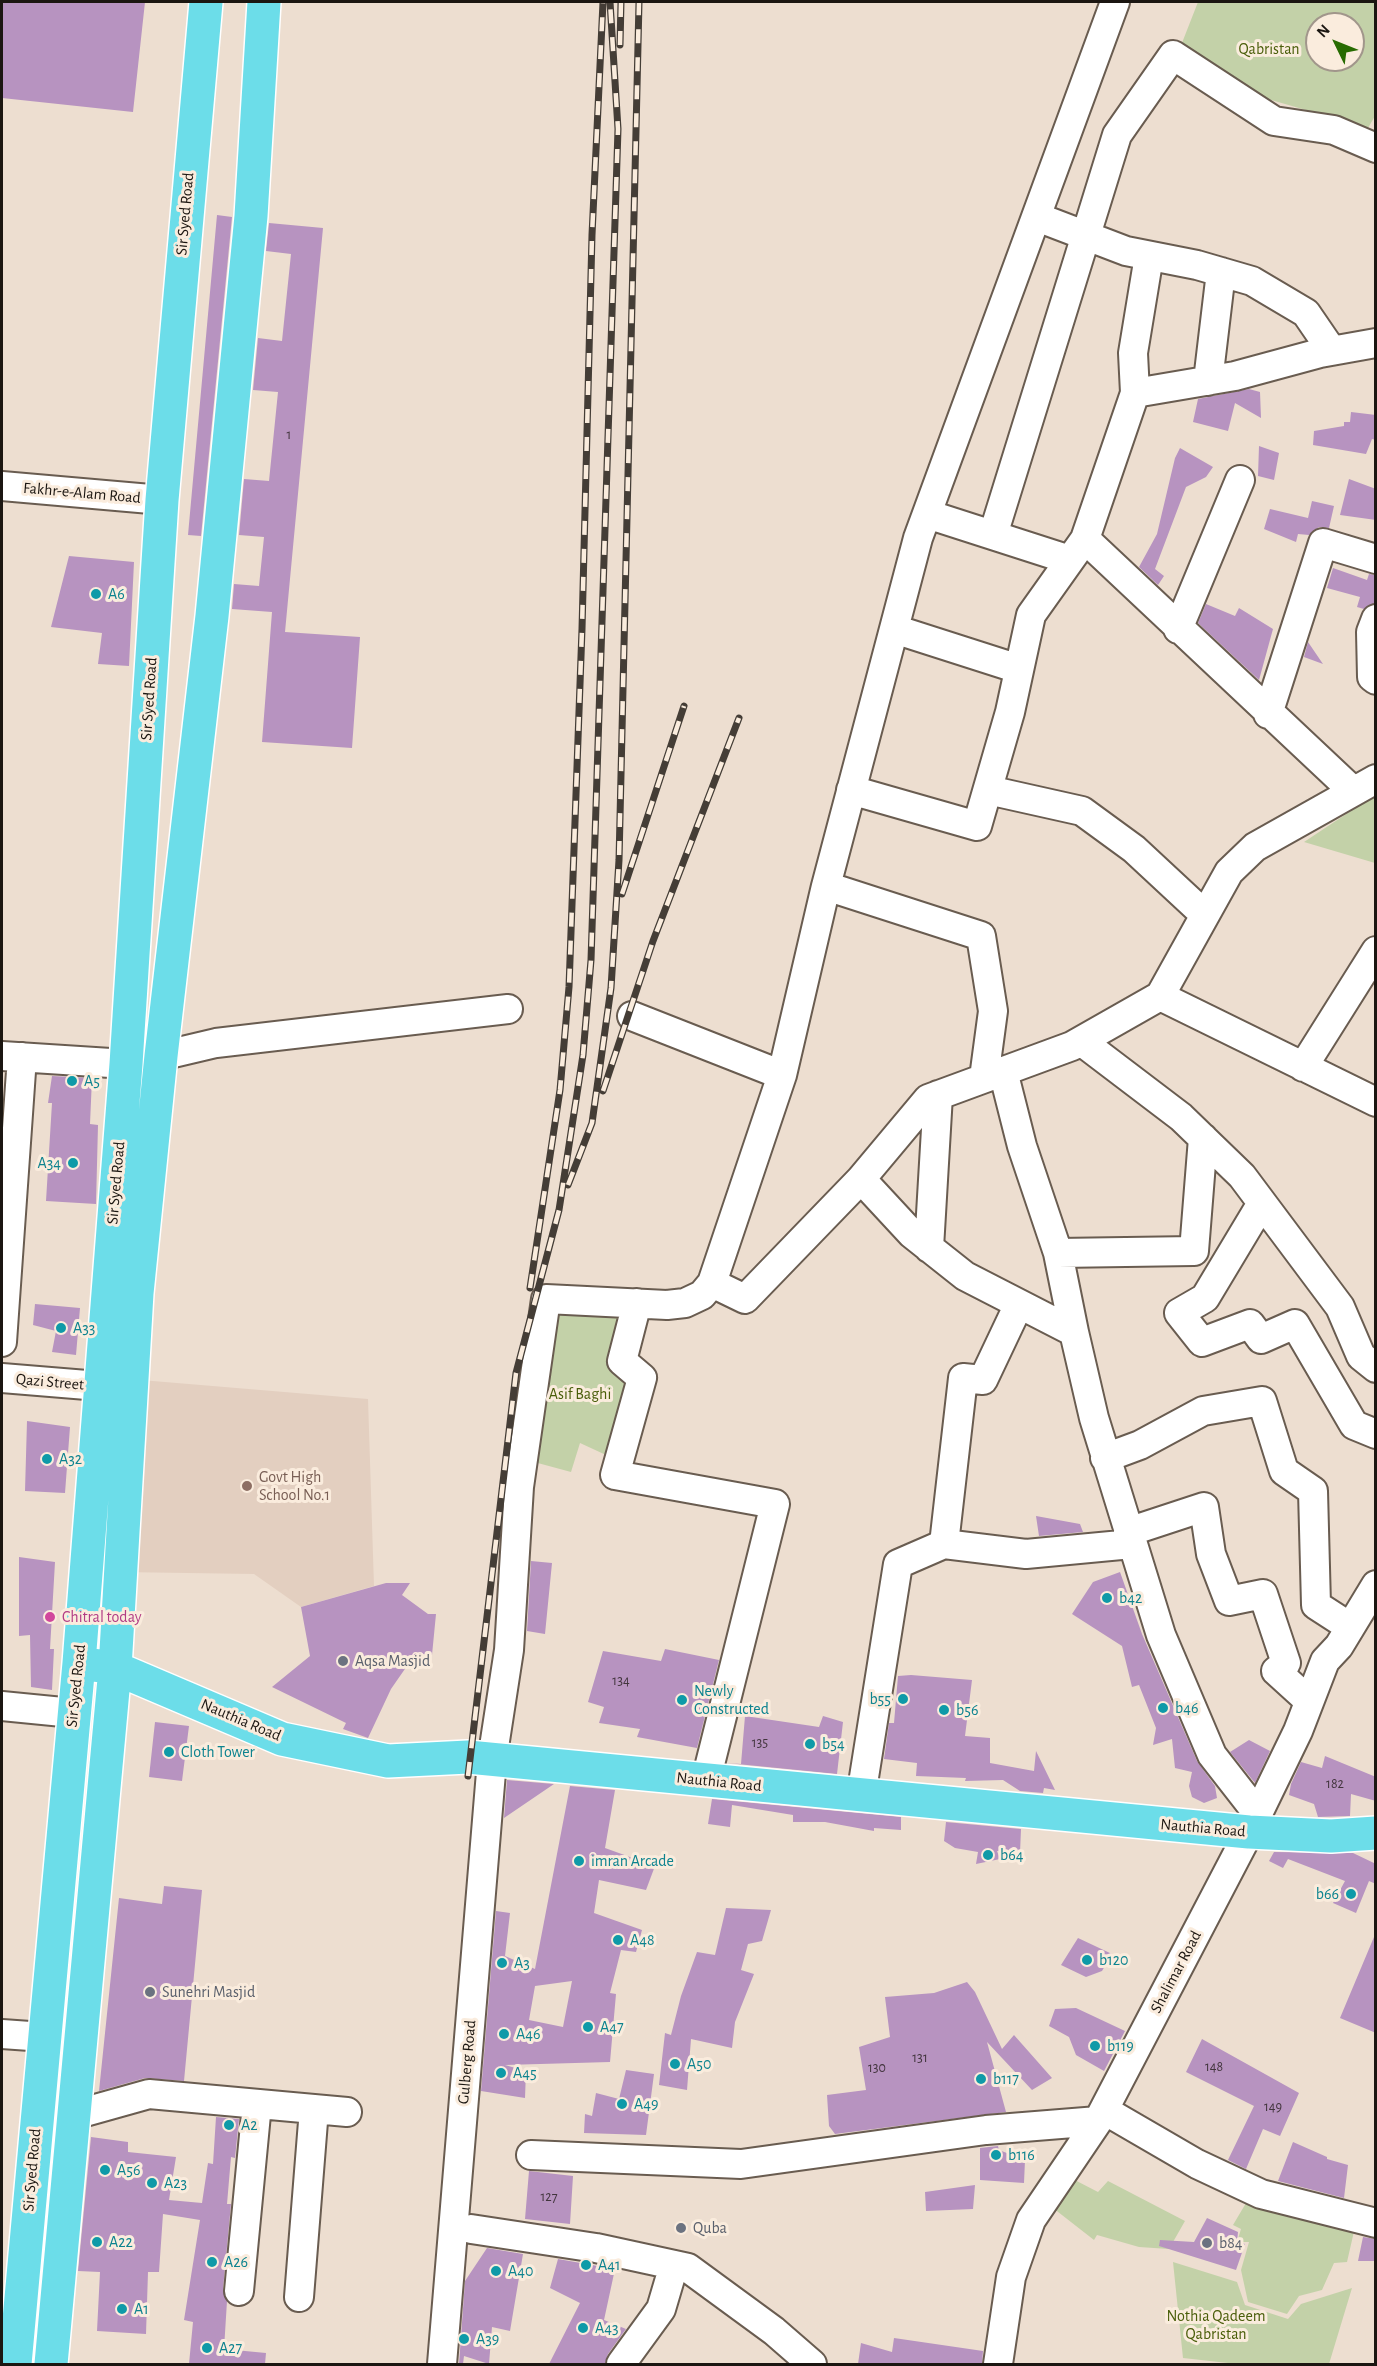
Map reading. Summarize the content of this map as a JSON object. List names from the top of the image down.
{
  "streets": {
    "main road": ["Sir Syed Road", "Nauthia Road"],
    "street": [
      "Fakhr-e-Alam Road",
      "Qazi Street",
      "Shalimar Road",
      "Gulberg Road"
    ]
  },
  "crossings": [
    ["Sir Syed Road", "Fakhr-e-Alam Road"],
    ["Sir Syed Road", "Qazi Street"],
    ["Sir Syed Road", "Nauthia Road"],
    ["Nauthia Road", "Shalimar Road"],
    ["Nauthia Road", "Gulberg Road"]
  ],
  "parks": ["Qabristan", "Asif Baghi", "Nothia Qadeem Qabristan"],
  "places": [
    "A6",
    "A5",
    "A34",
    "A33",
    "A32",
    "Govt High School No.1",
    "b42",
    "Chitral today",
    "Aqsa Masjid",
    "b55",
    "Newly Constructed",
    "b46",
    "b56",
    "b54",
    "Cloth Tower",
    "b64",
    "imran Arcade",
    "b66",
    "A48",
    "b120",
    "A3",
    "Sunehri Masjid",
    "A47",
    "A46",
    "b119",
    "A50",
    "A45",
    "b117",
    "A49",
    "A2",
    "b116",
    "A56",
    "A23",
    "Quba",
    "A22",
    "b84",
    "A26",
    "A41",
    "A40",
    "A1",
    "A43",
    "A39",
    "A27"
  ],
  "house_numbers": [
    "1",
    "134",
    "135",
    "182",
    "131",
    "148",
    "130",
    "149",
    "127"
  ],
  "north": "top left"
}
